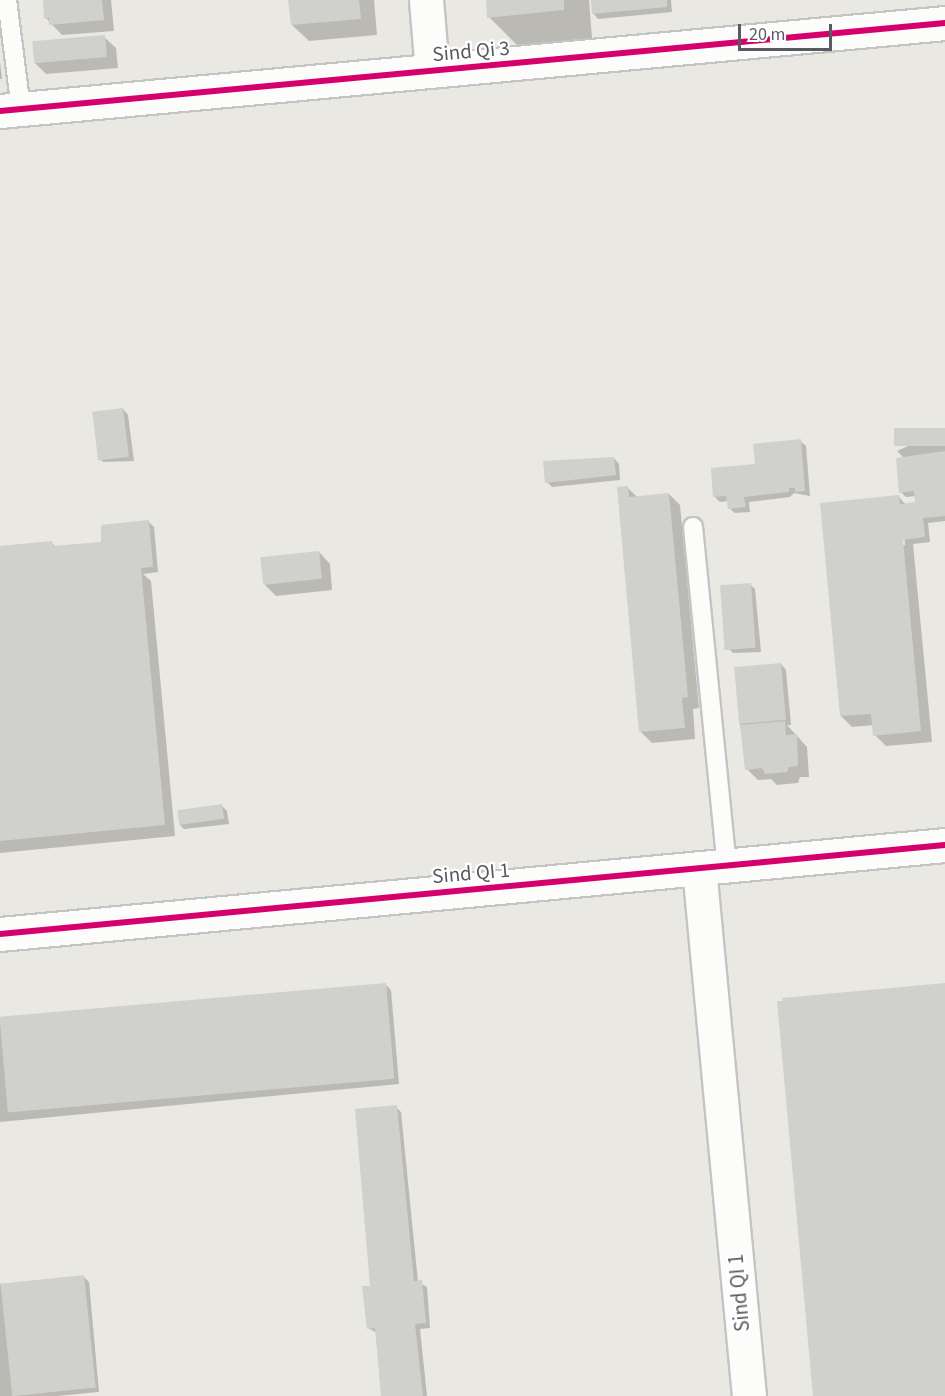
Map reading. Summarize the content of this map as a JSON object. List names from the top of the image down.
{
  "streets": {
    "street": ["Sind Qi 3", "Sind QI 1"]
  },
  "scale_bar": "20 m"
}
